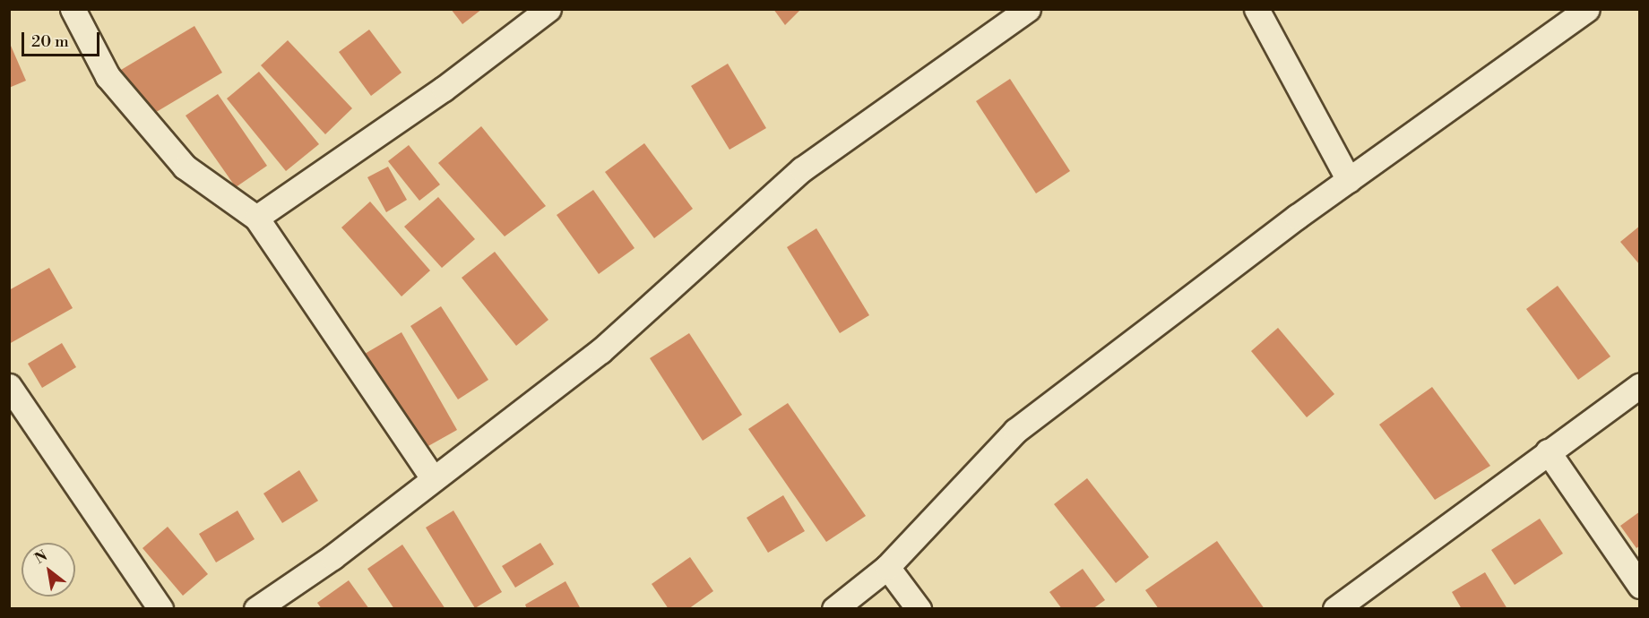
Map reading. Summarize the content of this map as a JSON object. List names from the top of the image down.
{
  "scale_bar": "20 m",
  "north": "top left"
}
